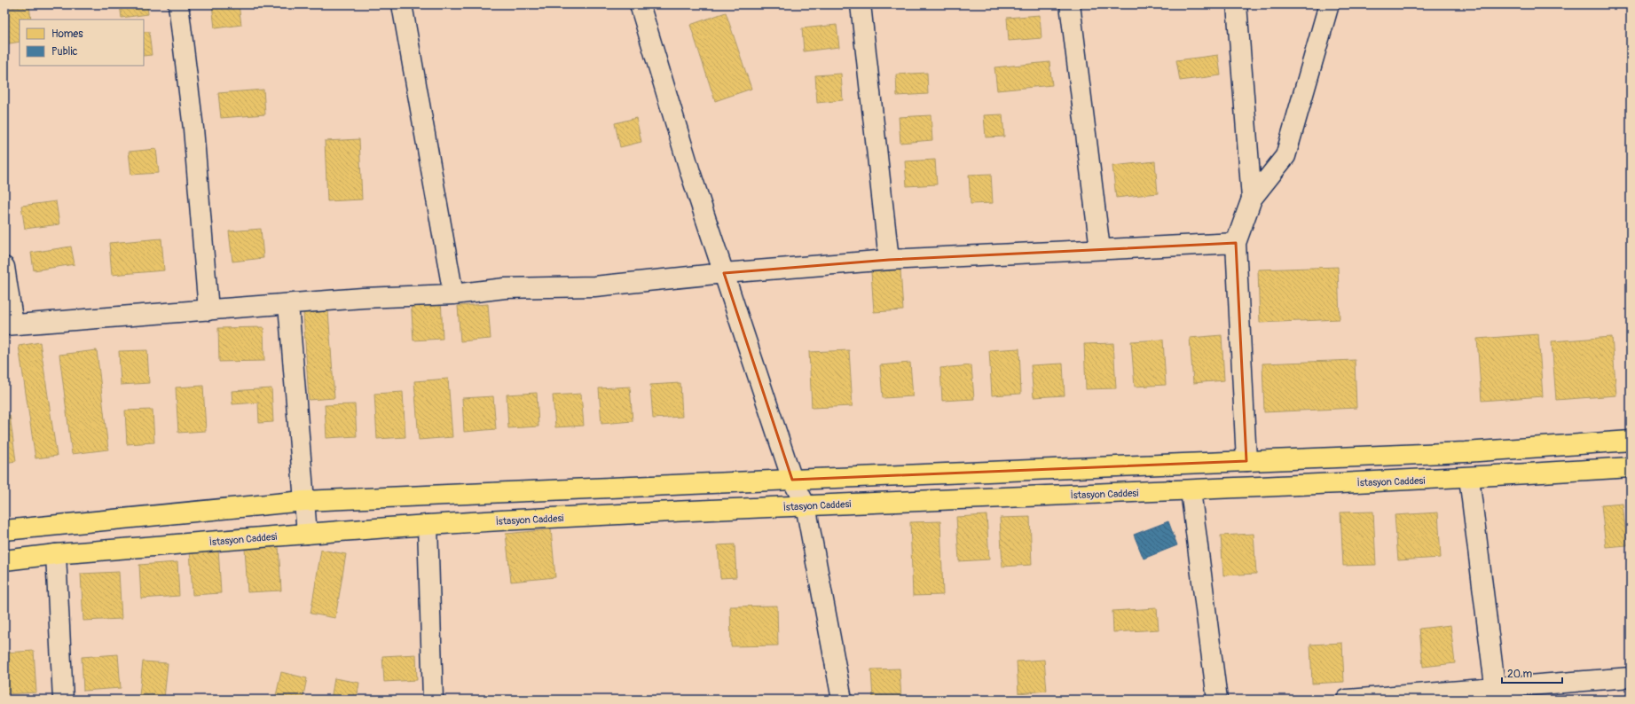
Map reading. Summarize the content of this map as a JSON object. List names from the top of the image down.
{
  "streets": {
    "main road": ["İstasyon Caddesi"]
  },
  "legend": ["Homes", "Public"],
  "scale_bar": "20 m"
}
